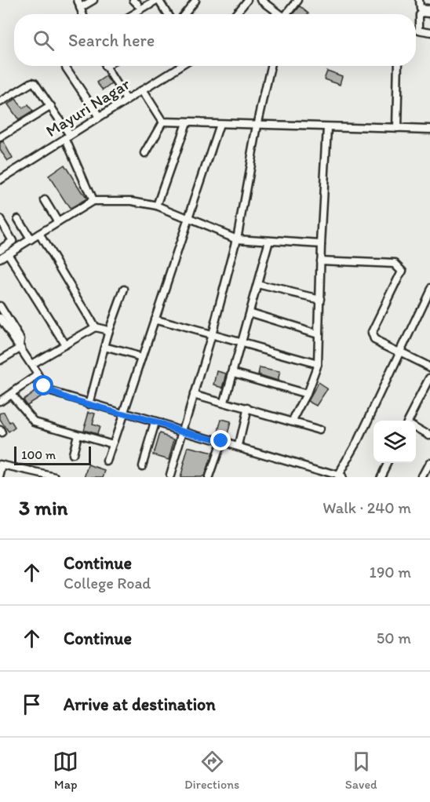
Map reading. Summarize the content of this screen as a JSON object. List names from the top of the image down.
{
  "streets": {
    "street": ["Mayuri Nagar"]
  },
  "scale_bar": "100 m",
  "page": {
    "search": "Search here",
    "scale": "100 m",
    "heading": ["3 min", "Walk · 240 m"],
    "list": [
      ["Continue", "College Road", "190 m"],
      ["Continue", "50 m"],
      "Arrive at destination"
    ],
    "nav": ["Map", "Directions", "Saved"]
  }
}
